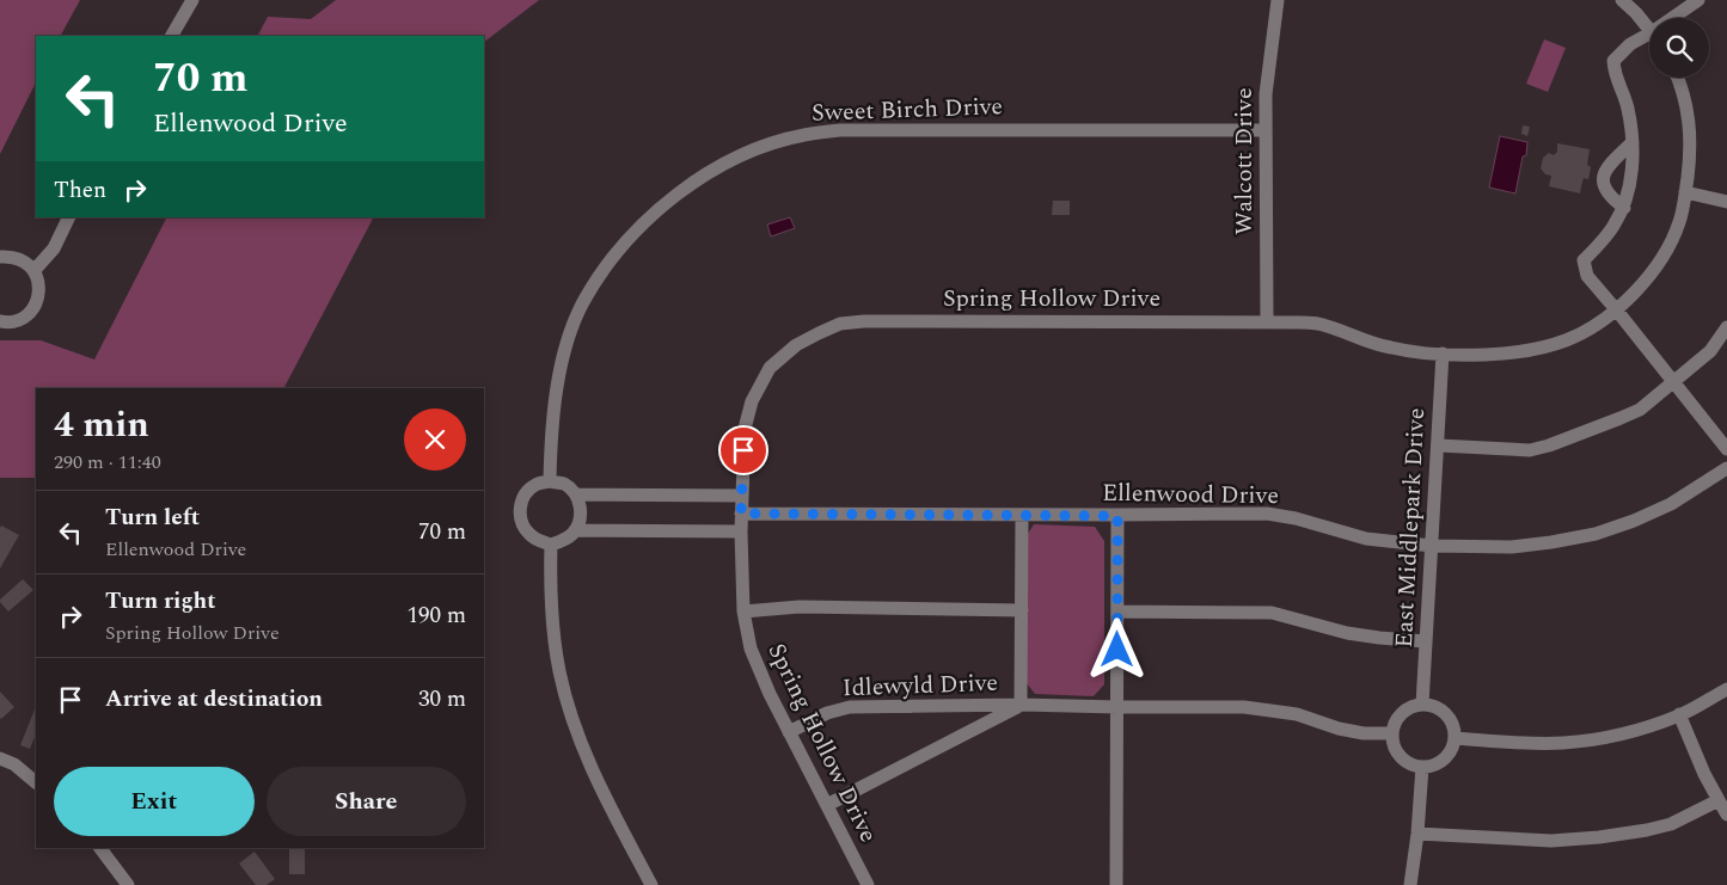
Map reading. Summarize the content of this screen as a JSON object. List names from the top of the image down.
{
  "streets": {
    "street": [
      "Sweet Birch Drive",
      "Walcott Drive",
      "Spring Hollow Drive",
      "Ellenwood Drive",
      "East Middlepark Drive",
      "Idlewyld Drive"
    ]
  },
  "crossings": [
    ["Sweet Birch Drive", "Walcott Drive"],
    ["Walcott Drive", "Spring Hollow Drive"],
    ["Spring Hollow Drive", "Ellenwood Drive"],
    ["Spring Hollow Drive", "East Middlepark Drive"],
    ["Spring Hollow Drive", "Idlewyld Drive"],
    ["Ellenwood Drive", "East Middlepark Drive"],
    ["East Middlepark Drive", "Idlewyld Drive"]
  ],
  "page": {
    "turn": ["70 m", "Ellenwood Drive"],
    "then": "Then",
    "heading": ["4 min", "290 m · 11:40"],
    "list": [
      {
        "name": "Turn left",
        "note": "Ellenwood Drive",
        "value": "70 m"
      },
      {
        "name": "Turn right",
        "note": "Spring Hollow Drive",
        "value": "190 m"
      },
      {
        "name": "Arrive at destination",
        "value": "30 m"
      }
    ],
    "buttons": ["Exit", "Share"]
  }
}
